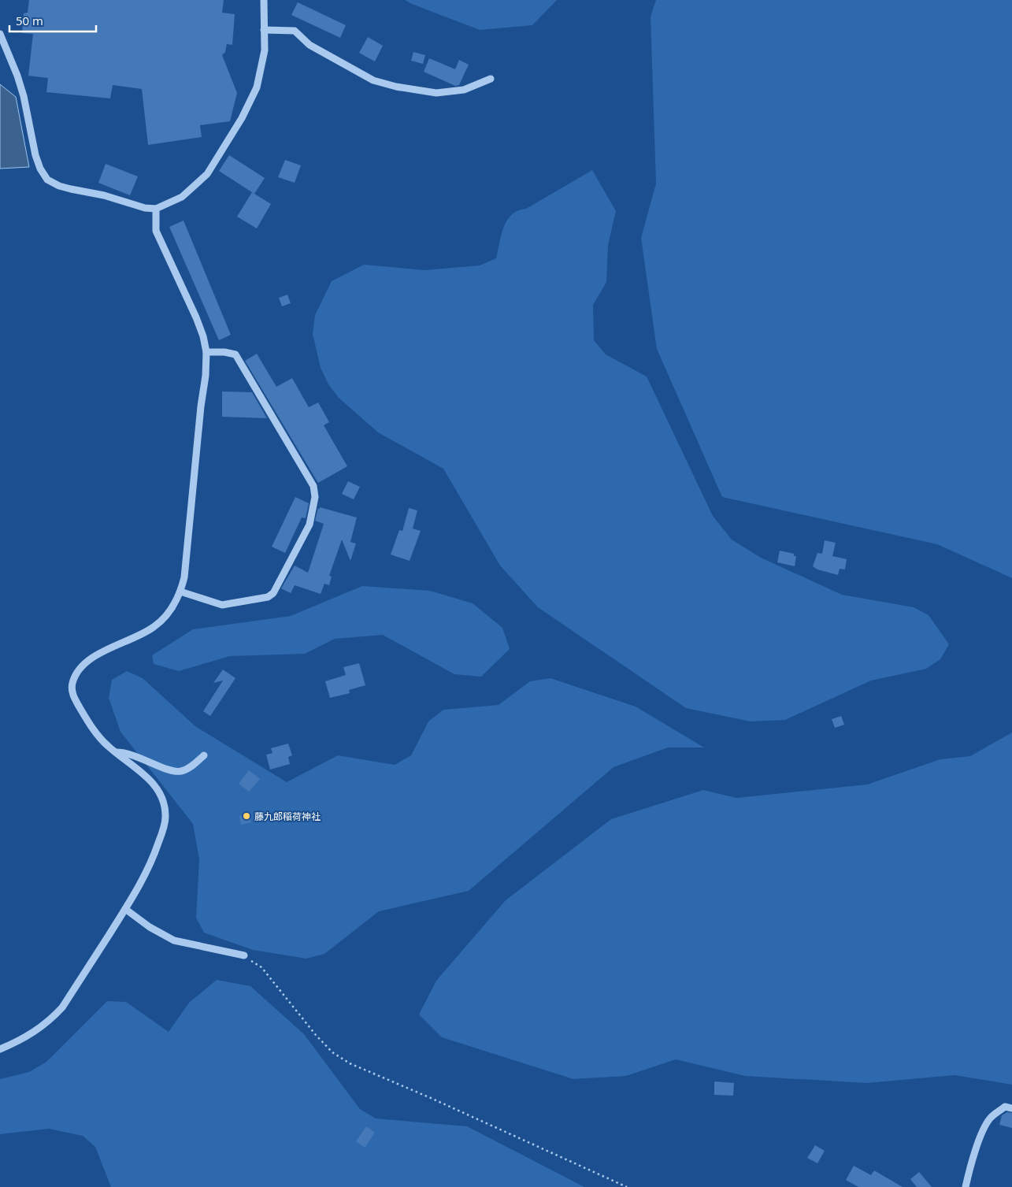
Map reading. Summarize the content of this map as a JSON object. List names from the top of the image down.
{
  "places": ["藤九郎稲荷神社"],
  "scale_bar": "50 m"
}
